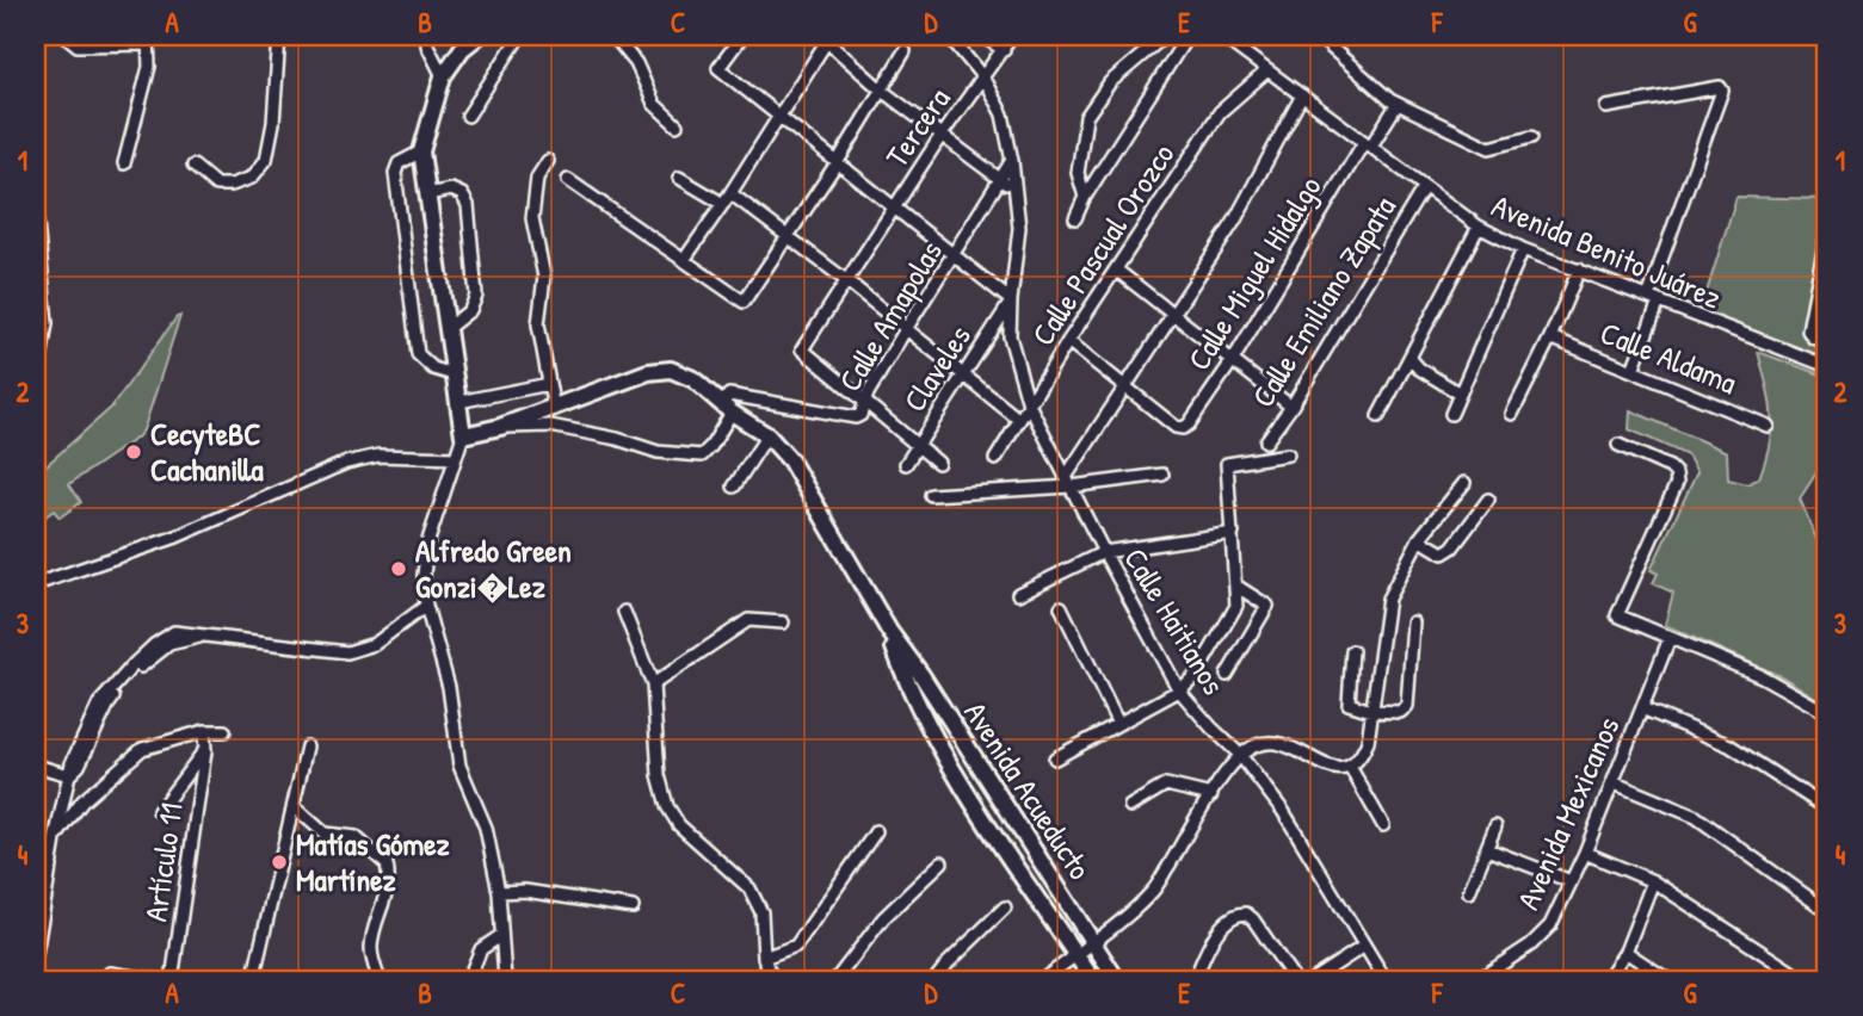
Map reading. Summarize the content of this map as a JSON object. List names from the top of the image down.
{
  "streets": {
    "main road": ["Avenida Acueducto"],
    "street": [
      "Tercera",
      "Calle Pascual Orozco",
      "Avenida Benito Juárez",
      "Calle Miguel Hidalgo",
      "Calle Emiliano Zapata",
      "Calle Amapolas",
      "Calle Aldama",
      "Claveles",
      "Calle Haitianos",
      "Avenida Mexicanos",
      "Artículo 11"
    ]
  },
  "crossings": [
    ["Tercera", "Calle Haitianos"],
    ["Calle Pascual Orozco", "Avenida Benito Juárez"],
    ["Calle Pascual Orozco", "Calle Haitianos"],
    ["Avenida Benito Juárez", "Calle Miguel Hidalgo"],
    ["Avenida Benito Juárez", "Calle Emiliano Zapata"],
    ["Calle Amapolas", "Calle Haitianos"],
    ["Calle Amapolas", "Avenida Acueducto"],
    ["Claveles", "Calle Haitianos"]
  ],
  "places": ["CecyteBC Cachanilla", "Alfredo Green Gonzi�Lez", "Matías Gómez Martínez"],
  "grid": {
    "columns": [
      "A",
      "B",
      "C",
      "D",
      "E",
      "F",
      "G"
    ],
    "rows": [
      "1",
      "2",
      "3",
      "4"
    ]
  }
}
